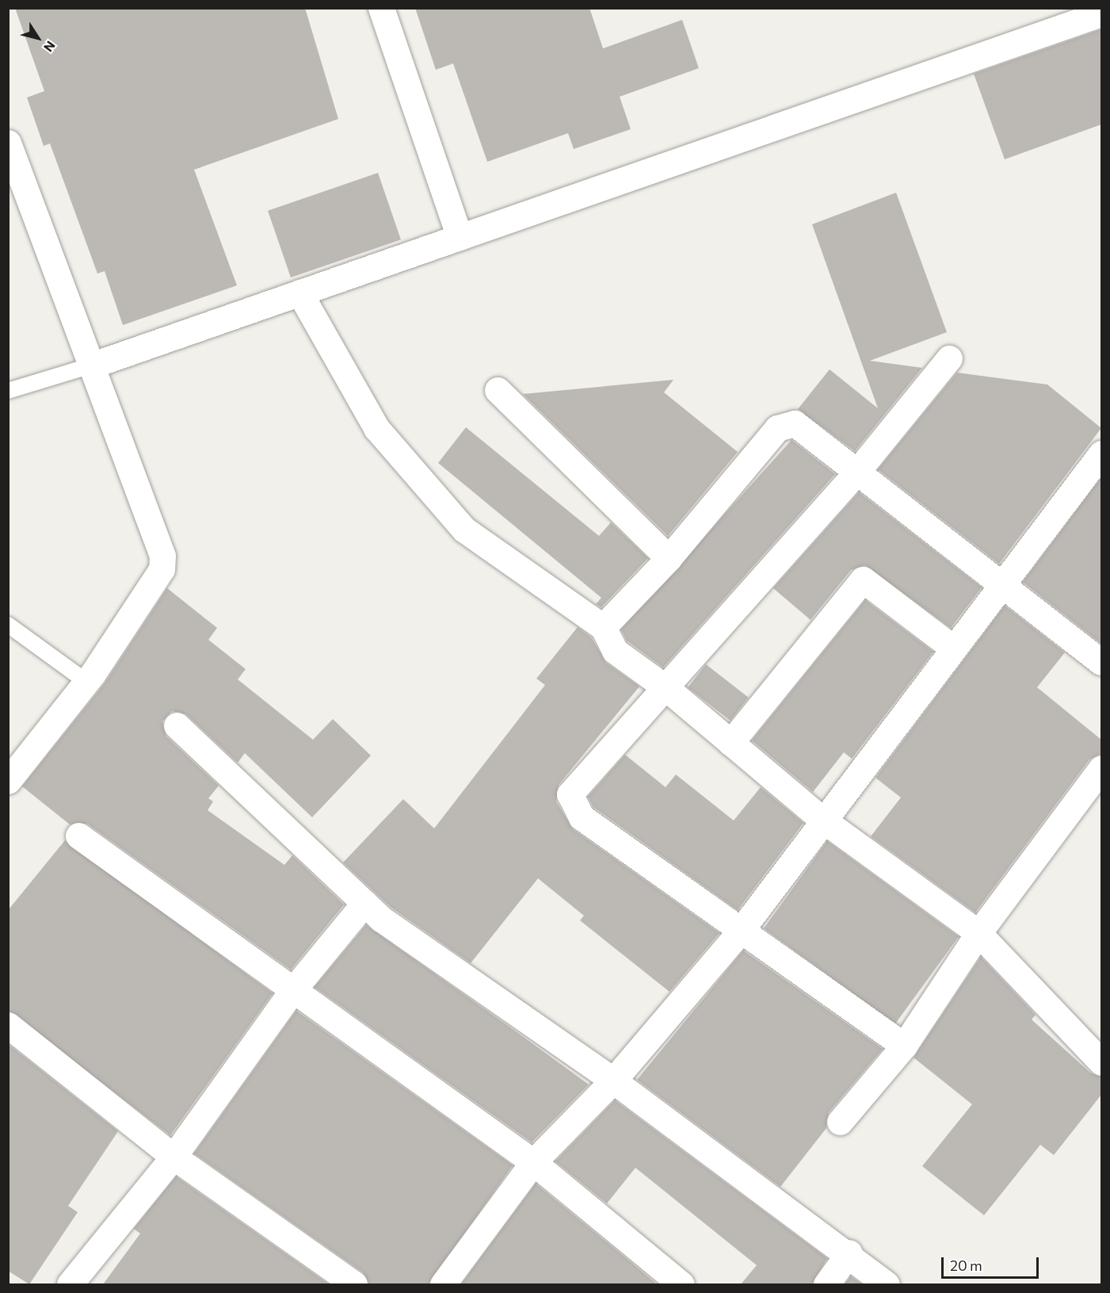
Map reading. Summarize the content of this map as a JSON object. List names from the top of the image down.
{
  "scale_bar": "20 m",
  "north": "bottom right"
}
